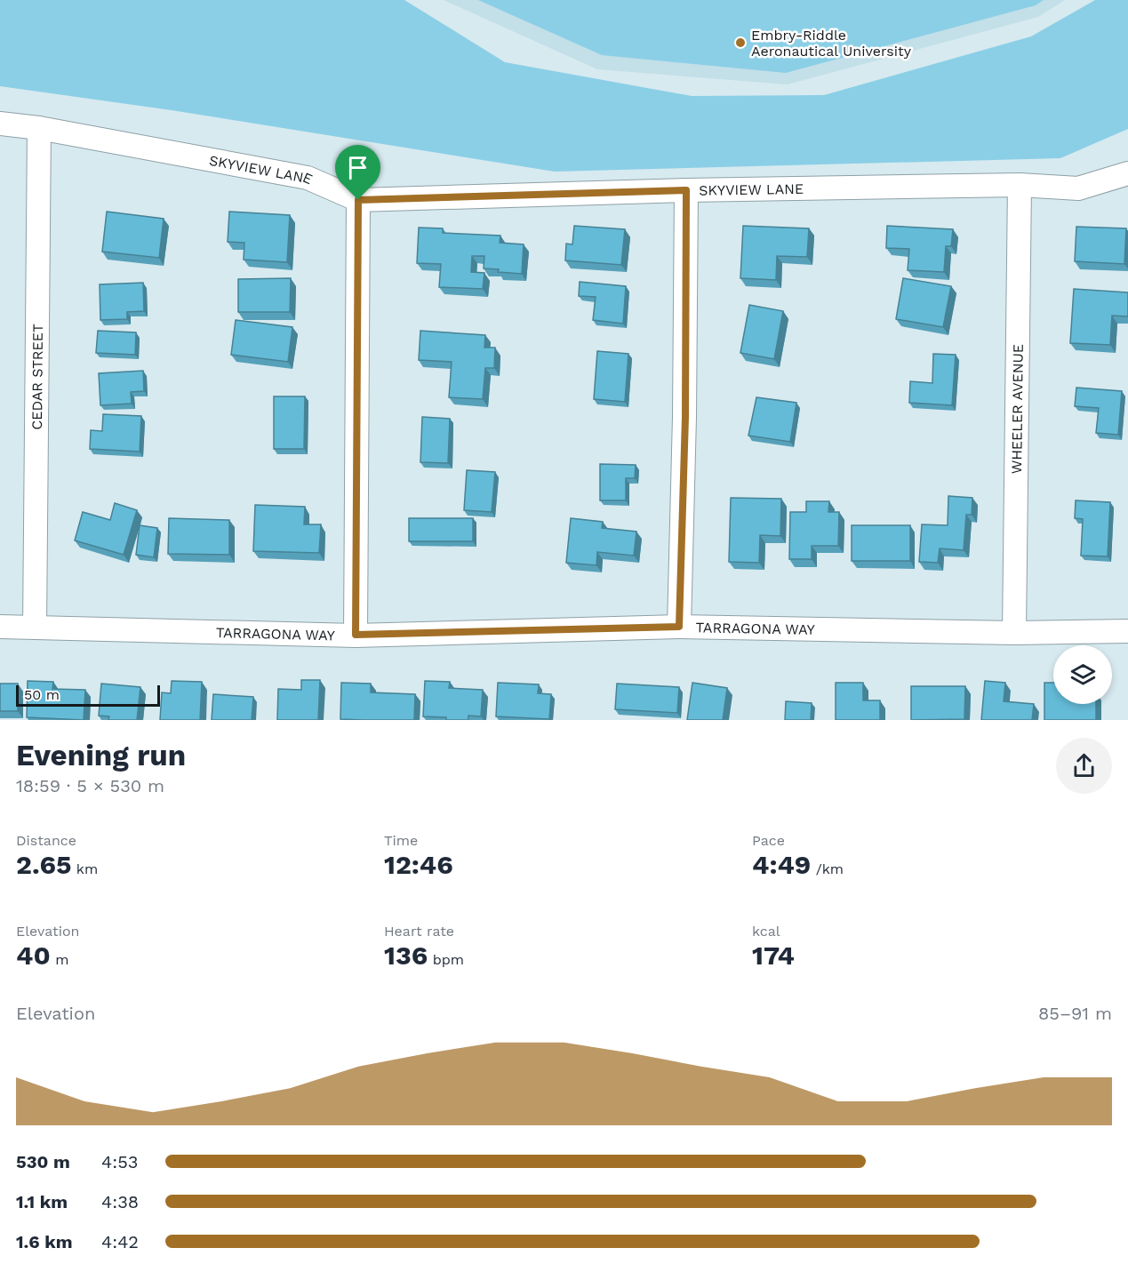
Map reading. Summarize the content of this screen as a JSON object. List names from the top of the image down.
{
  "streets": {
    "street": [
      "SKYVIEW LANE",
      "CEDAR STREET",
      "WHEELER AVENUE",
      "TARRAGONA WAY"
    ]
  },
  "crossings": [
    ["SKYVIEW LANE", "CEDAR STREET"],
    ["SKYVIEW LANE", "WHEELER AVENUE"],
    ["CEDAR STREET", "TARRAGONA WAY"],
    ["WHEELER AVENUE", "TARRAGONA WAY"]
  ],
  "places": ["Embry-Riddle Aeronautical University"],
  "scale_bar": "50 m",
  "page": {
    "scale": "50 m",
    "heading": ["Evening run", "18:59 · 5 × 530 m"],
    "stats": [
      ["Distance", "2.65 km"],
      ["Time", "12:46"],
      ["Pace", "4:49 /km"],
      ["Elevation", "40 m"],
      ["Heart rate", "136 bpm"],
      ["kcal", "174"]
    ],
    "chart": ["Elevation", "85–91 m"],
    "list": [
      {
        "name": "530 m",
        "note": "4:53"
      },
      {
        "name": "1.1 km",
        "note": "4:38"
      },
      {
        "name": "1.6 km",
        "note": "4:42"
      }
    ]
  }
}
